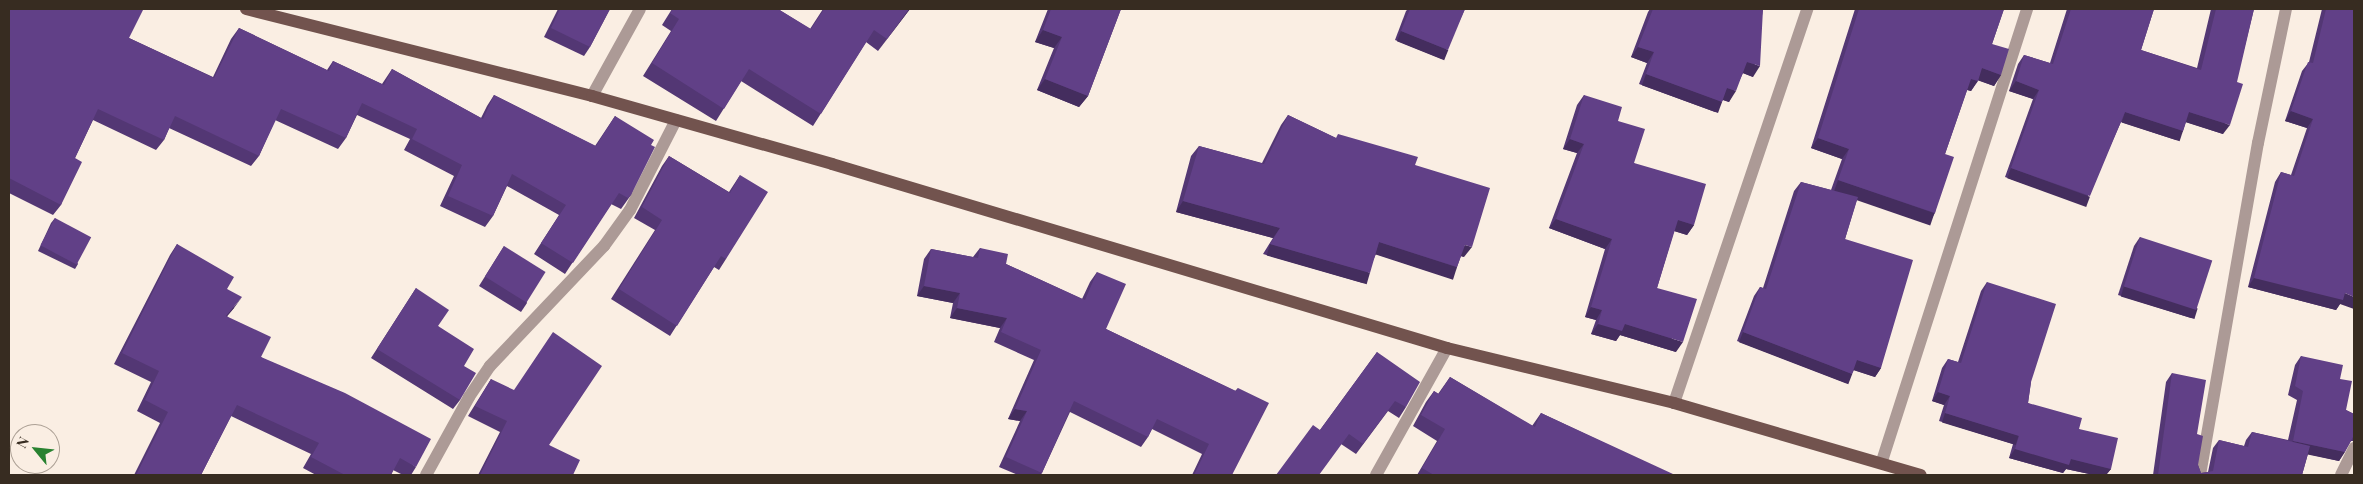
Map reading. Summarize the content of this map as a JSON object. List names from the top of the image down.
{
  "north": "top left"
}
